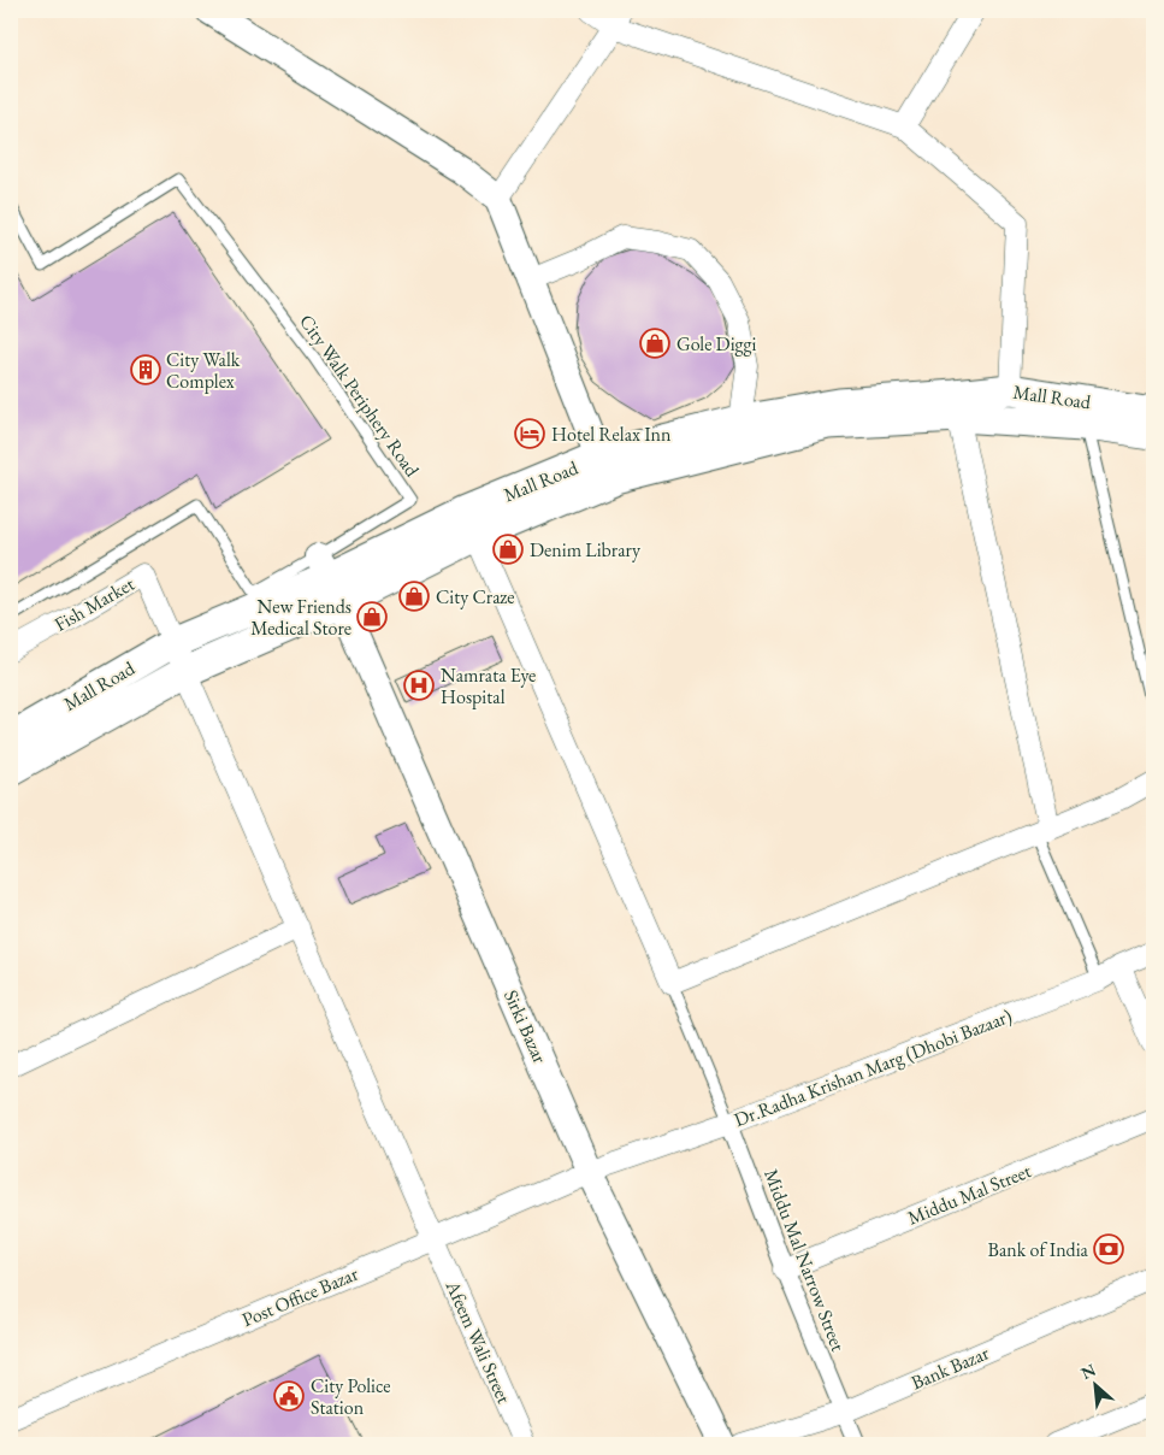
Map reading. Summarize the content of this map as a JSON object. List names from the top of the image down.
{
  "streets": {
    "main road": ["Mall Road"],
    "street": [
      "Fish Market",
      "Sirki Bazar",
      "Dr.Radha Krishan Marg (Dhobi Bazaar)",
      "Middu Mal Street",
      "Middu Mal Narrow Street",
      "Post Office Bazar",
      "Afeem Wali Street",
      "Bank Bazar"
    ],
    "lane": ["City Walk Periphery Road"]
  },
  "crossings": [
    ["City Walk Periphery Road", "Mall Road"],
    ["City Walk Periphery Road", "Sirki Bazar"],
    ["Mall Road", "Fish Market"],
    ["Mall Road", "Sirki Bazar"],
    ["Mall Road", "Afeem Wali Street"],
    ["Fish Market", "Afeem Wali Street"],
    ["Sirki Bazar", "Dr.Radha Krishan Marg (Dhobi Bazaar)"],
    ["Sirki Bazar", "Post Office Bazar"],
    ["Dr.Radha Krishan Marg (Dhobi Bazaar)", "Middu Mal Narrow Street"],
    ["Dr.Radha Krishan Marg (Dhobi Bazaar)", "Post Office Bazar"],
    ["Middu Mal Street", "Middu Mal Narrow Street"],
    ["Middu Mal Narrow Street", "Bank Bazar"],
    ["Post Office Bazar", "Afeem Wali Street"]
  ],
  "places": {
    "shop": [
      "Gole Diggi",
      "Denim Library",
      "City Craze",
      "New Friends Medical Store"
    ],
    "building": ["City Walk Complex"],
    "hotel": ["Hotel Relax Inn"],
    "hospital": ["Namrata Eye Hospital"],
    "bank": ["Bank of India"],
    "public building": ["City Police Station"]
  },
  "north": "top left"
}
